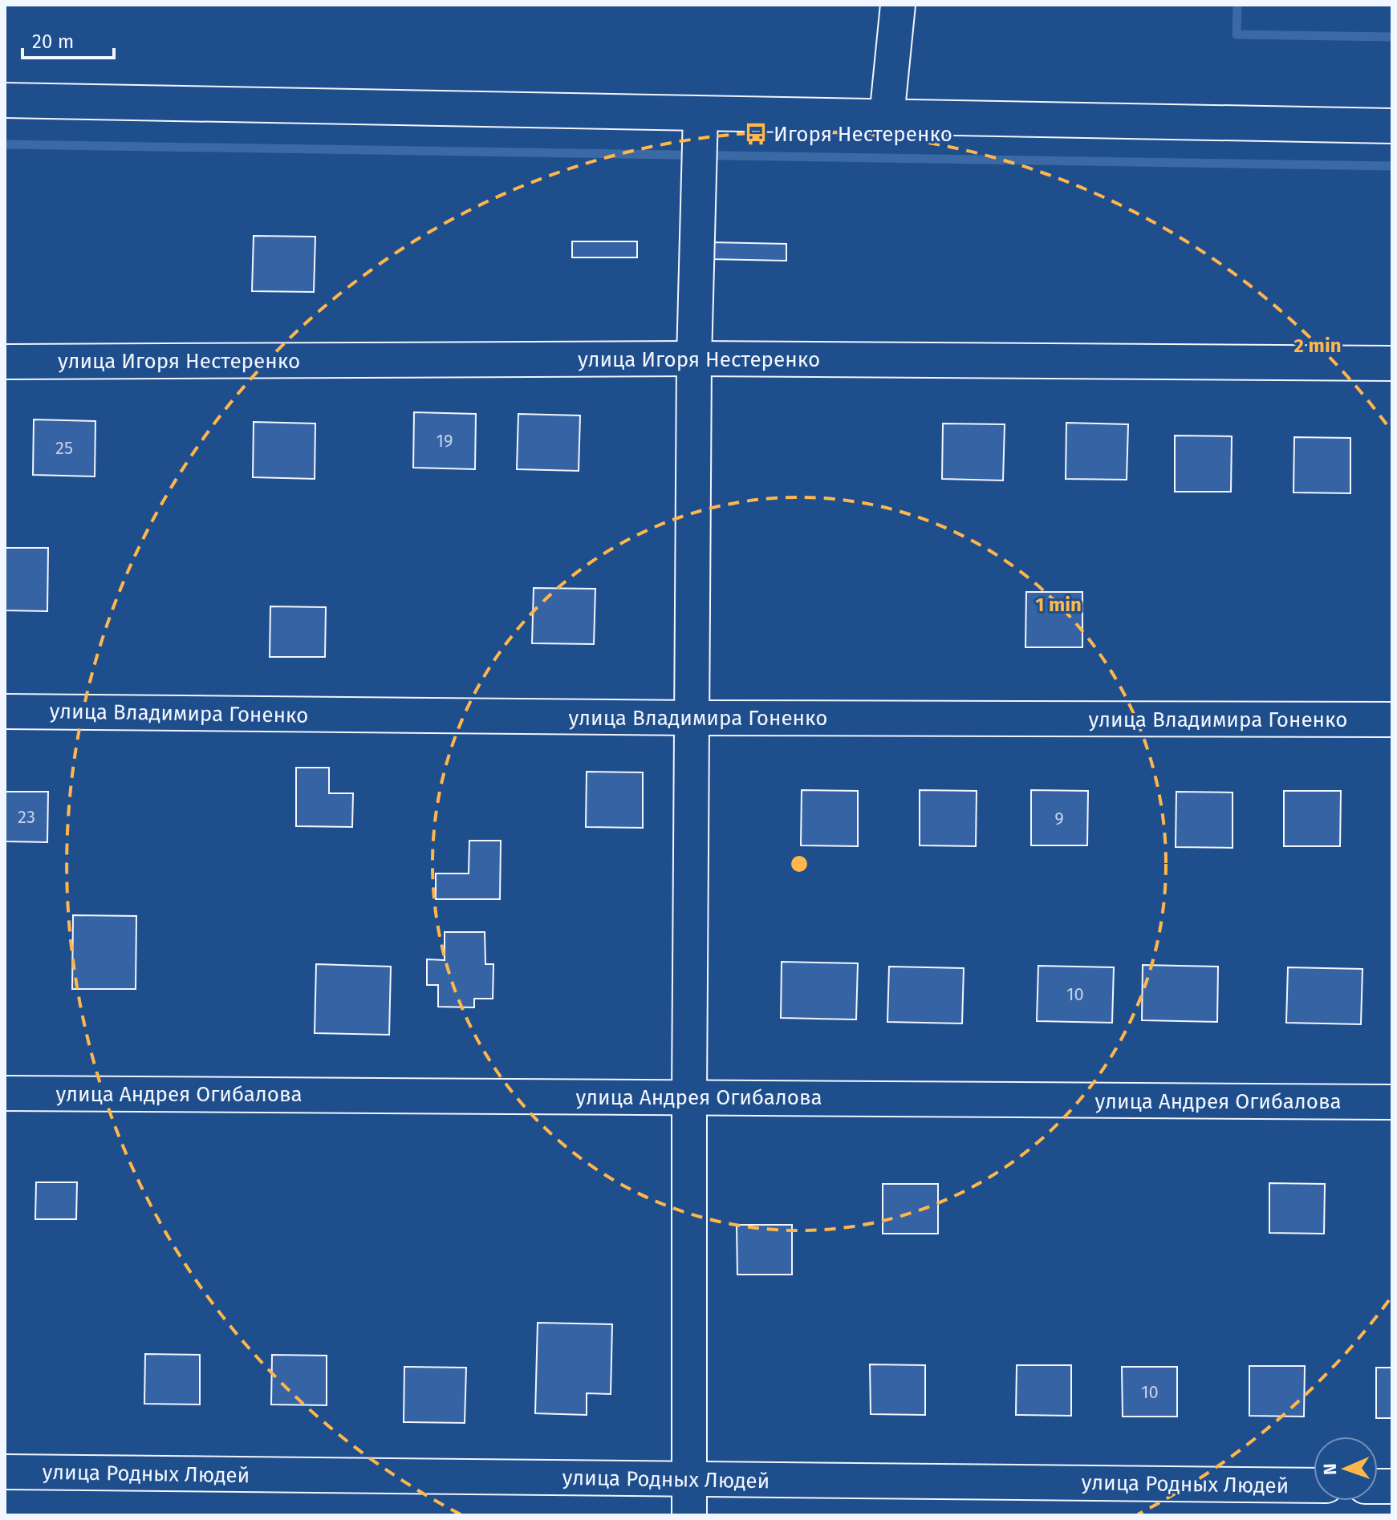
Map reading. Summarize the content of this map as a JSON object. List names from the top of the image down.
{
  "streets": {
    "street": [
      "улица Игоря Нестеренко",
      "улица Владимира Гоненко",
      "улица Андрея Огибалова",
      "улица Родных Людей"
    ]
  },
  "places": {
    "bus stop": ["Игоря Нестеренко"]
  },
  "house_numbers": [
    "19",
    "25",
    "23",
    "9",
    "10",
    "10"
  ],
  "scale_bar": "20 m",
  "north": "left",
  "rings": ["2 min", "1 min"]
}
